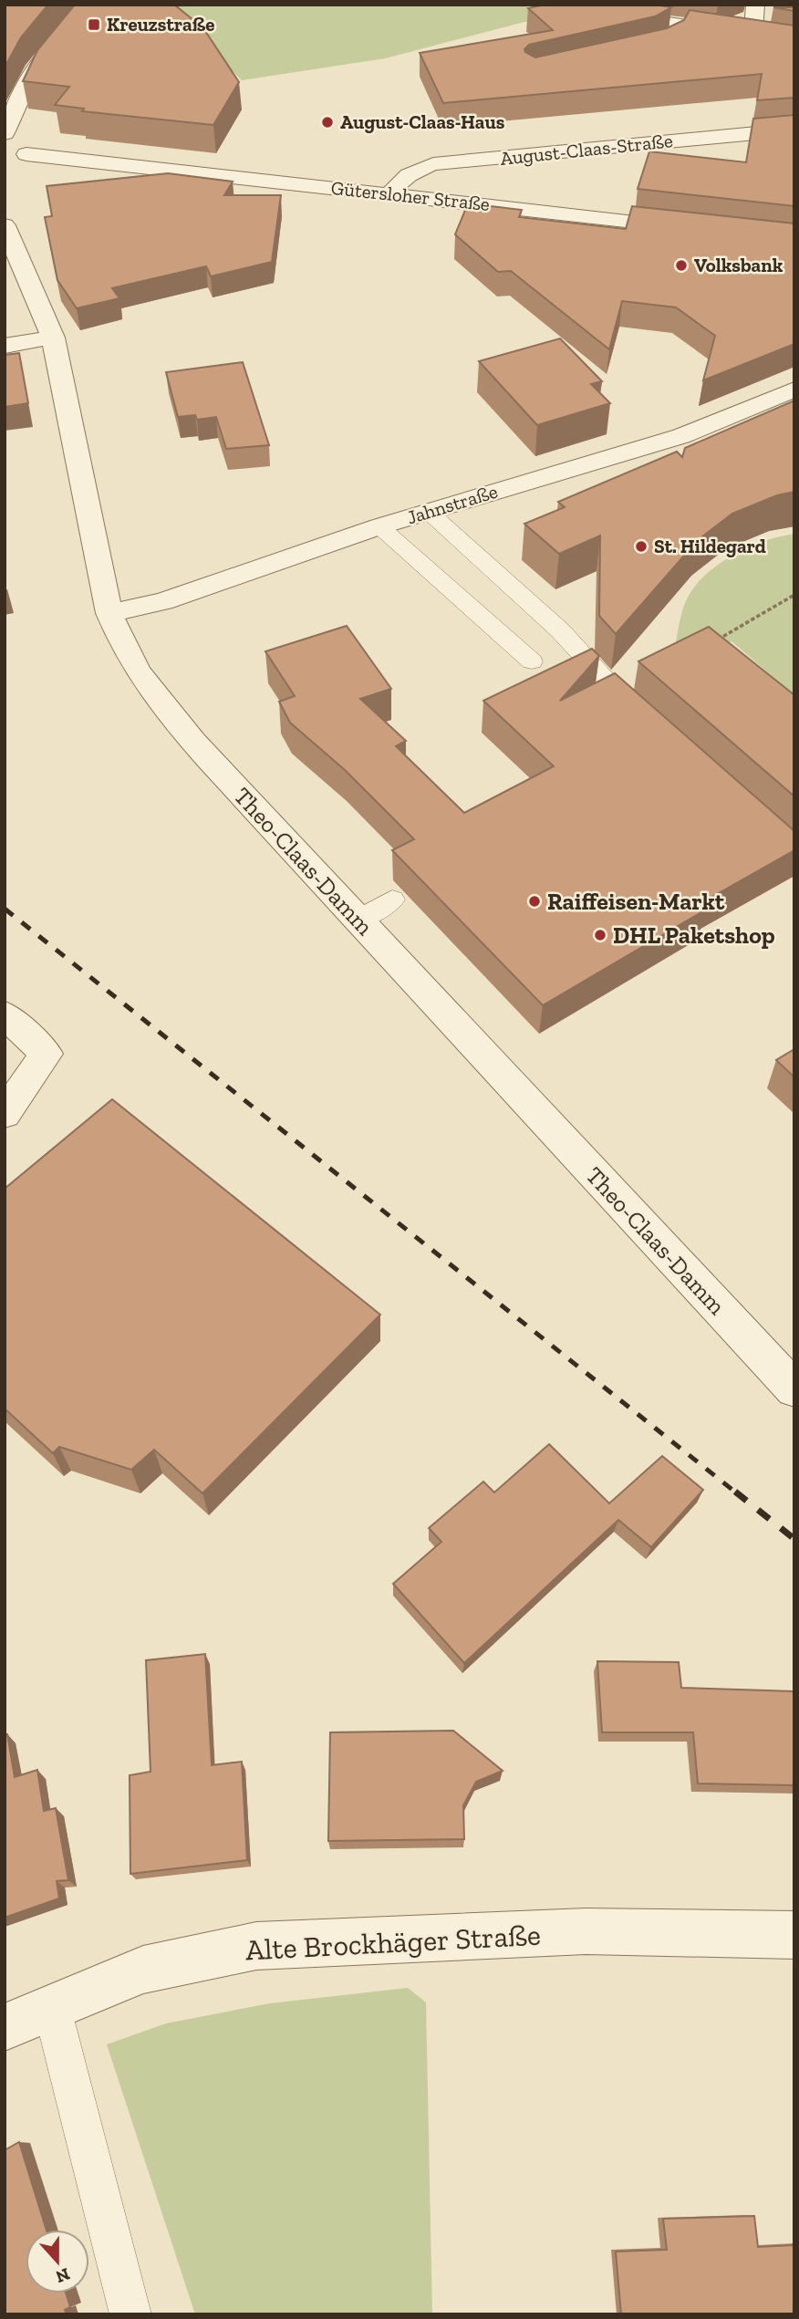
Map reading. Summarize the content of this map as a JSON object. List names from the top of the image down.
{
  "streets": {
    "street": [
      "August-Claas-Straße",
      "Gütersloher Straße",
      "Jahnstraße",
      "Theo-Claas-Damm",
      "Alte Brockhäger Straße"
    ]
  },
  "crossings": [
    ["August-Claas-Straße", "Gütersloher Straße"],
    ["Jahnstraße", "Theo-Claas-Damm"]
  ],
  "places": {
    "transit": ["Kreuzstraße"],
    "other": [
      "August-Claas-Haus",
      "Volksbank",
      "St. Hildegard",
      "Raiffeisen-Markt",
      "DHL Paketshop"
    ]
  },
  "north": "bottom"
}
